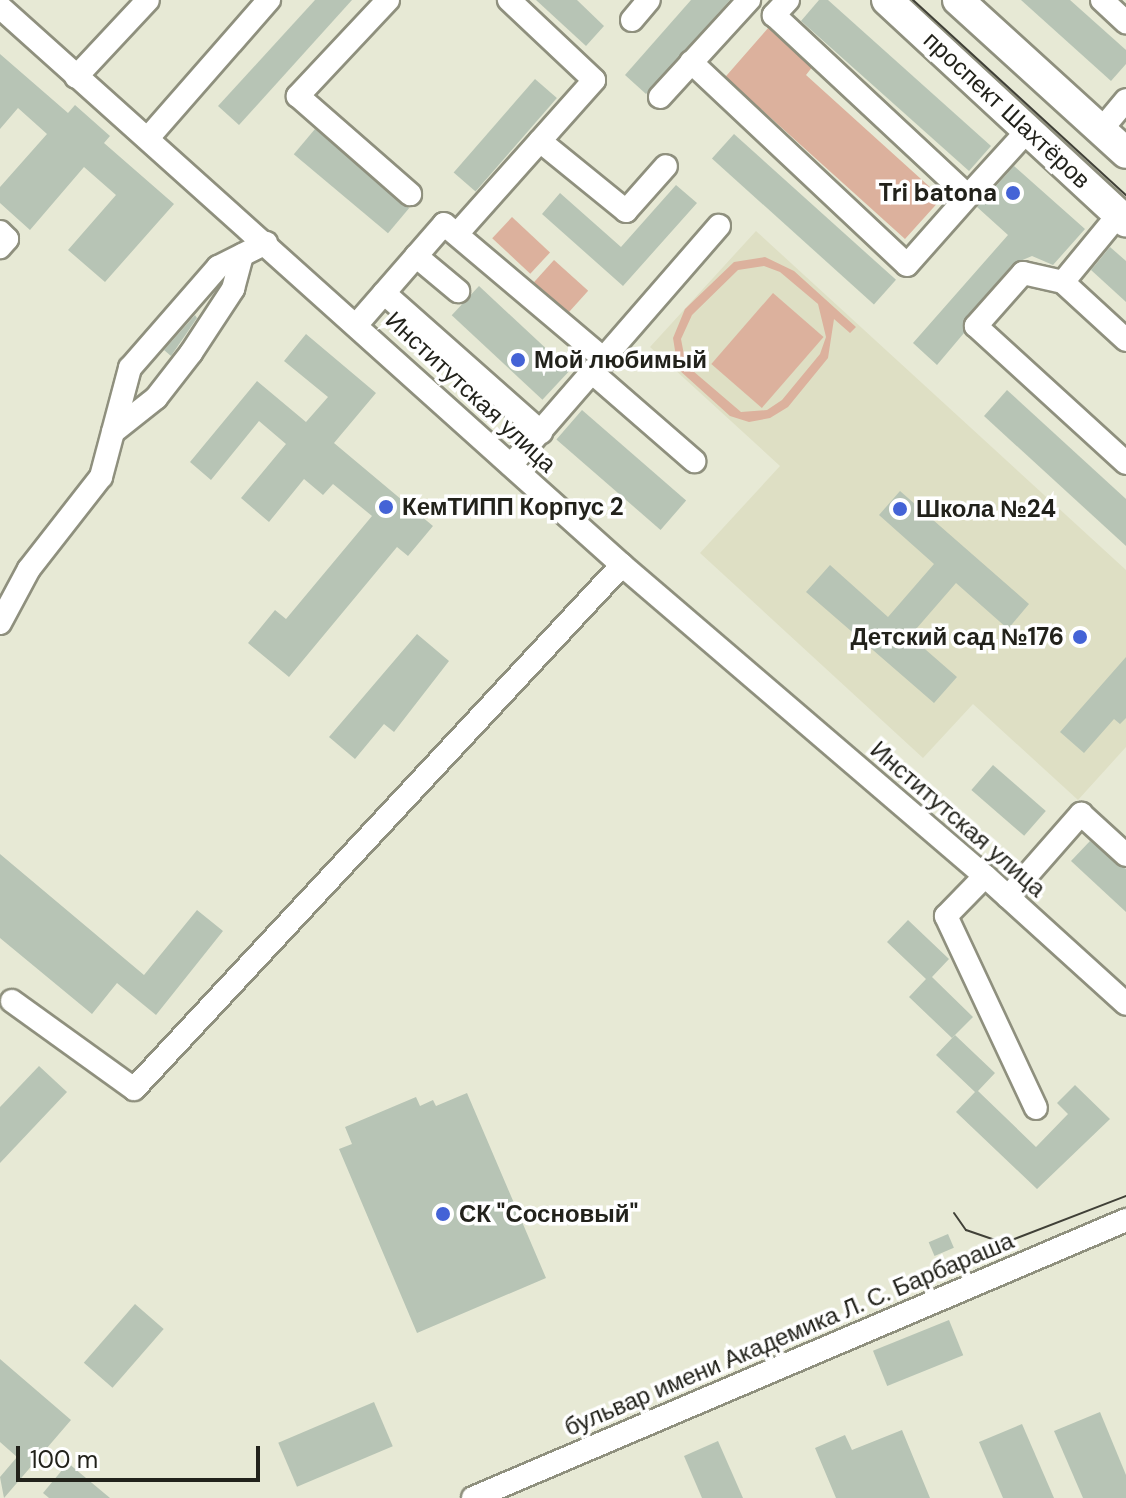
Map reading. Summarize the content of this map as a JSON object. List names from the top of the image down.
{
  "streets": {
    "main road": ["проспект Шахтёров"],
    "street": ["Институтская улица", "бульвар имени Академика Л. С. Барбараша"]
  },
  "places": [
    "Tri batona",
    "Мой любимый",
    "КемТИПП Корпус 2",
    "Школа №24",
    "Детский сад №176",
    "СК \"Сосновый\""
  ],
  "scale_bar": "100 m"
}
